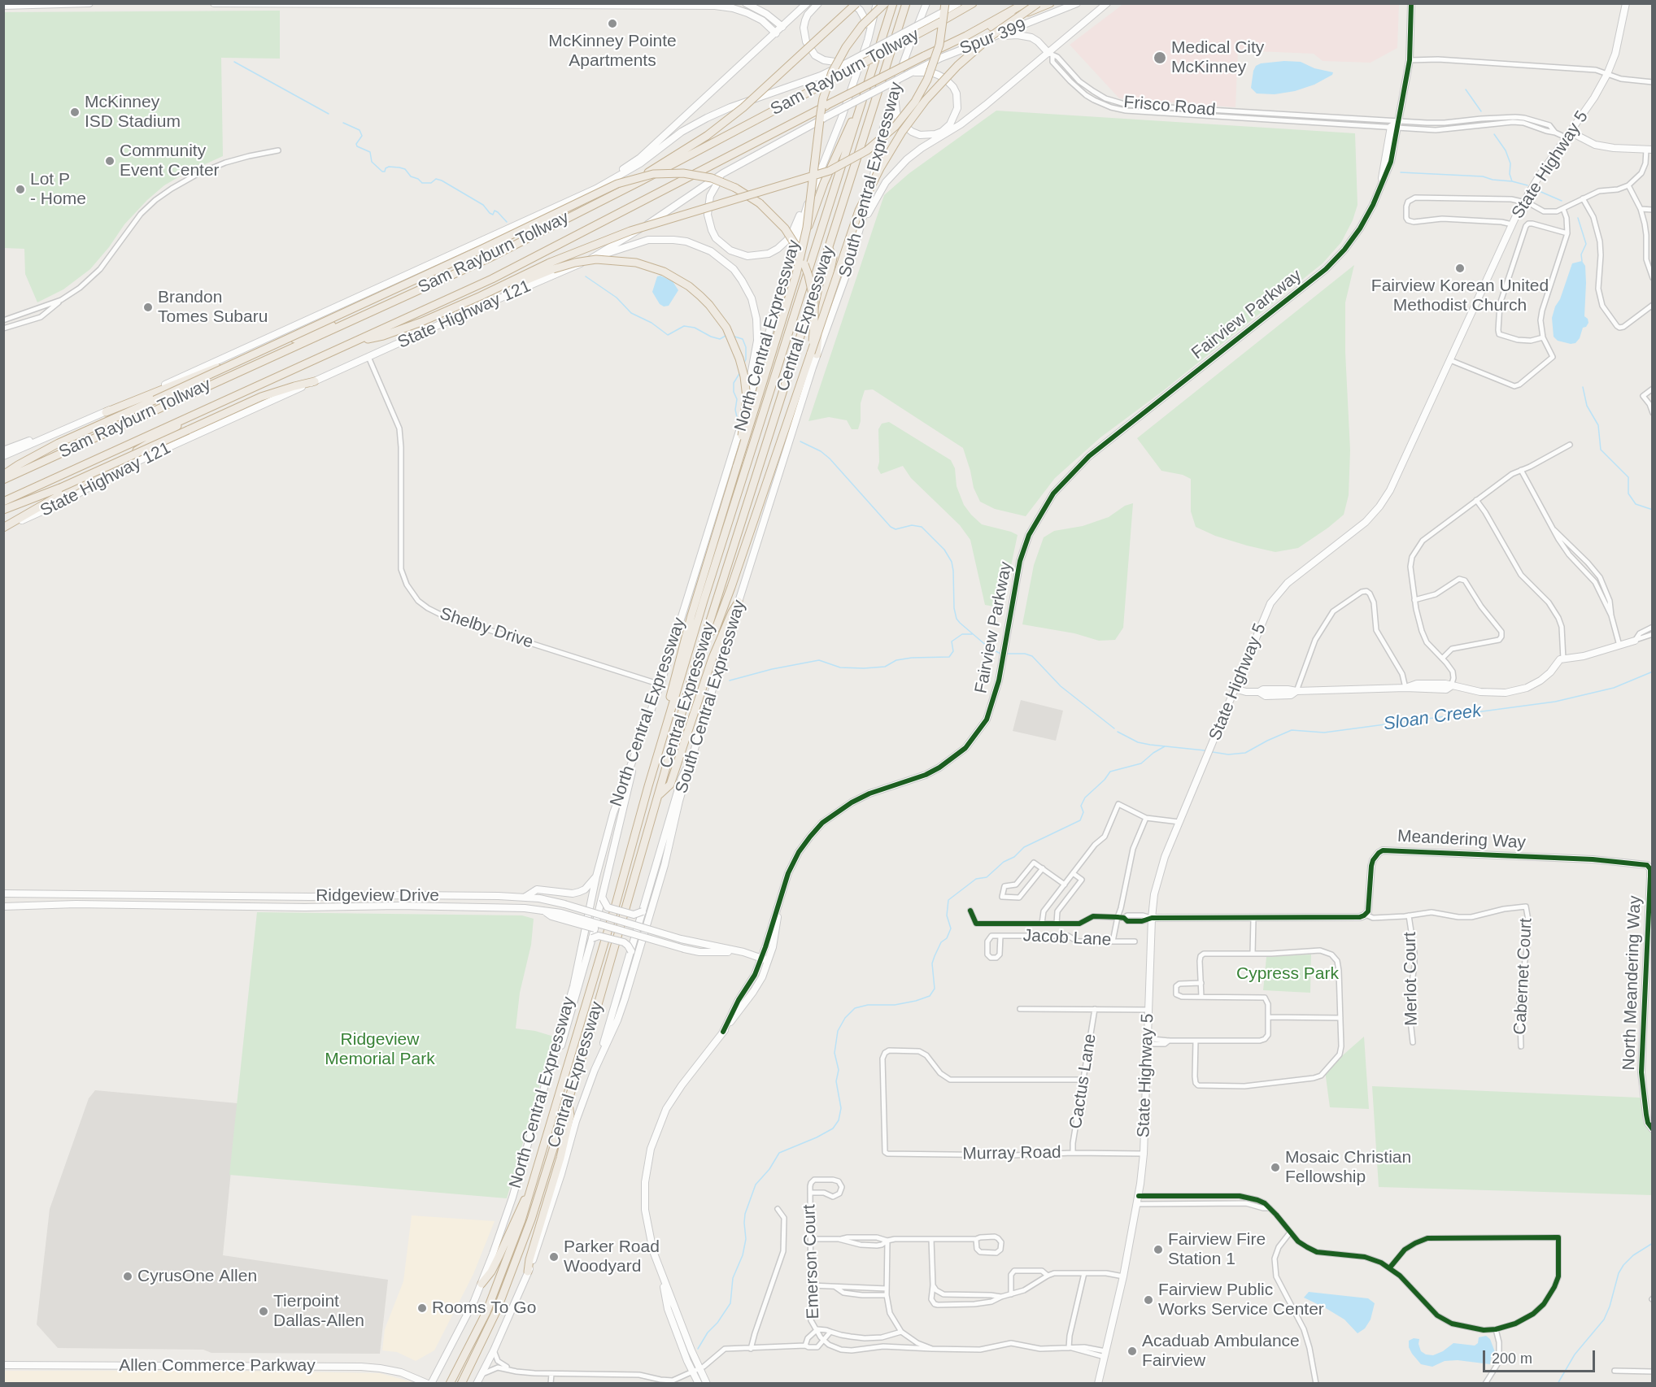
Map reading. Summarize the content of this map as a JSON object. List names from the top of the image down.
{
  "streets": {
    "highway": ["Sam Rayburn Tollway", "Central Expressway"],
    "main road": [
      "Spur 399",
      "State Highway 5",
      "South Central Expressway",
      "State Highway 121",
      "Fairview Parkway",
      "North Central Expressway",
      "Meandering Way",
      "Ridgeview Drive",
      "North Meandering Way",
      "Allen Commerce Parkway"
    ],
    "street": [
      "Frisco Road",
      "Shelby Drive",
      "Jacob Lane",
      "Cabernet Court",
      "Merlot Court",
      "Cactus Lane",
      "Murray Road",
      "Emerson Court"
    ]
  },
  "crossings": [
    ["Spur 399", "State Highway 121"],
    ["Frisco Road", "Fairview Parkway"],
    ["State Highway 5", "Murray Road"],
    ["State Highway 5", "Emerson Court"],
    ["State Highway 121", "Shelby Drive"],
    ["Fairview Parkway", "Ridgeview Drive"],
    ["North Central Expressway", "Shelby Drive"],
    ["North Central Expressway", "Allen Commerce Parkway"],
    ["Meandering Way", "North Meandering Way"],
    ["Cabernet Court", "Merlot Court"],
    ["Cactus Lane", "Murray Road"]
  ],
  "water": ["Sloan Creek"],
  "parks": ["Cypress Park", "Ridgeview Memorial Park"],
  "places": [
    "McKinney Pointe Apartments",
    "Medical City McKinney",
    "McKinney ISD Stadium",
    "Community Event Center",
    "Lot P - Home",
    "Fairview Korean United Methodist Church",
    "Brandon Tomes Subaru",
    "Mosaic Christian Fellowship",
    "Fairview Fire Station 1",
    "Parker Road Woodyard",
    "CyrusOne Allen",
    "Fairview Public Works Service Center",
    "Rooms To Go",
    "Tierpoint Dallas-Allen",
    "Acaduab Ambulance Fairview"
  ],
  "scale_bar": "200 m"
}
